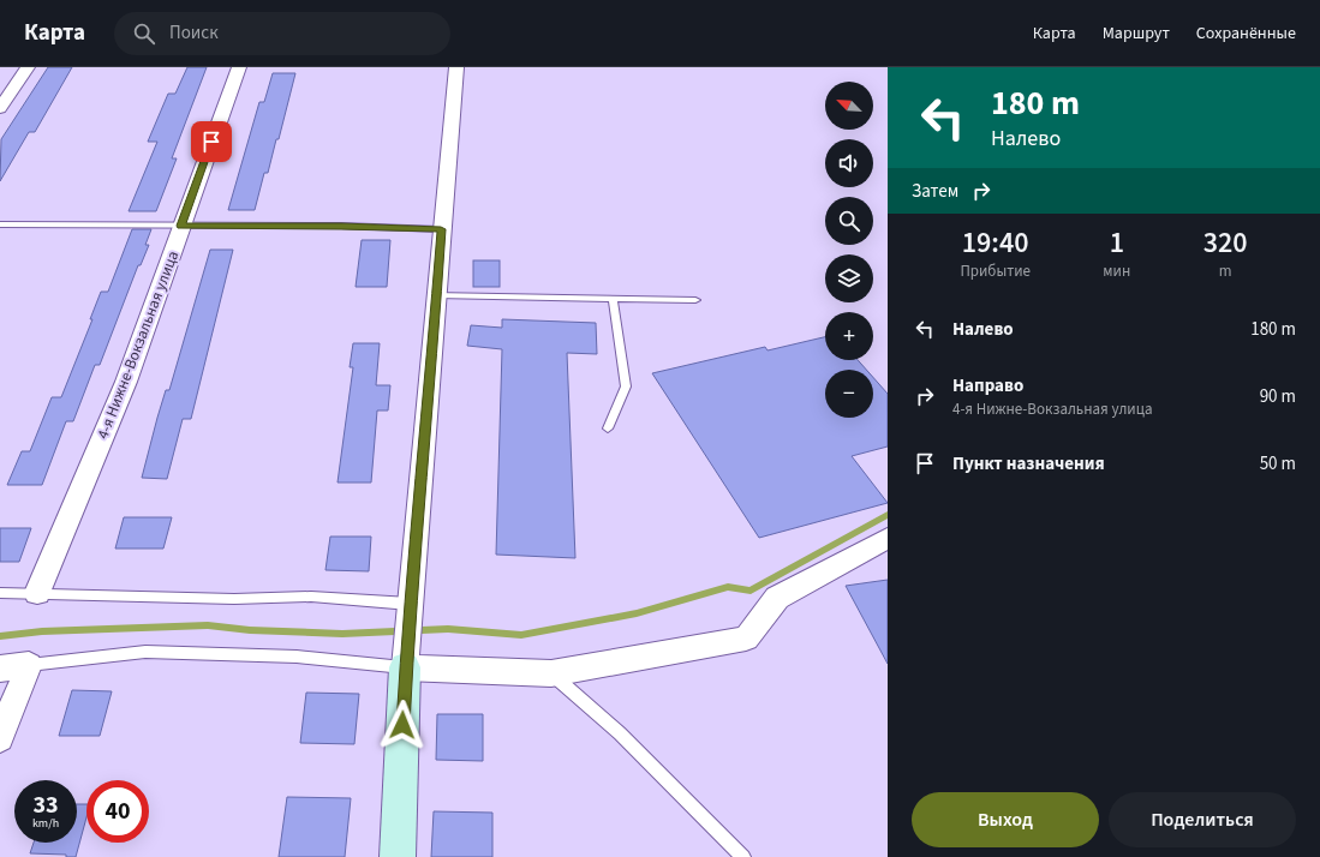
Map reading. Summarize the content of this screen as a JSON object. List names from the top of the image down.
{
  "streets": {
    "street": ["4-я Нижне-Вокзальная улица"]
  },
  "north": "top left",
  "page": {
    "header": "Карта",
    "search": "Поиск",
    "nav": ["Карта", "Маршрут", "Сохранённые"],
    "turn": ["180 m", "Налево"],
    "map_buttons": ["+", "−"],
    "then": "Затем",
    "eta": [
      "19:40",
      "Прибытие",
      "1",
      "мин",
      "320",
      "m"
    ],
    "list": [
      {
        "name": "Налево",
        "value": "180 m"
      },
      {
        "name": "Направо",
        "note": "4-я Нижне-Вокзальная улица",
        "value": "90 m"
      },
      {
        "name": "Пункт назначения",
        "value": "50 m"
      }
    ],
    "speed": "33 km/h",
    "limit": "40",
    "buttons": ["Выход", "Поделиться"]
  }
}
